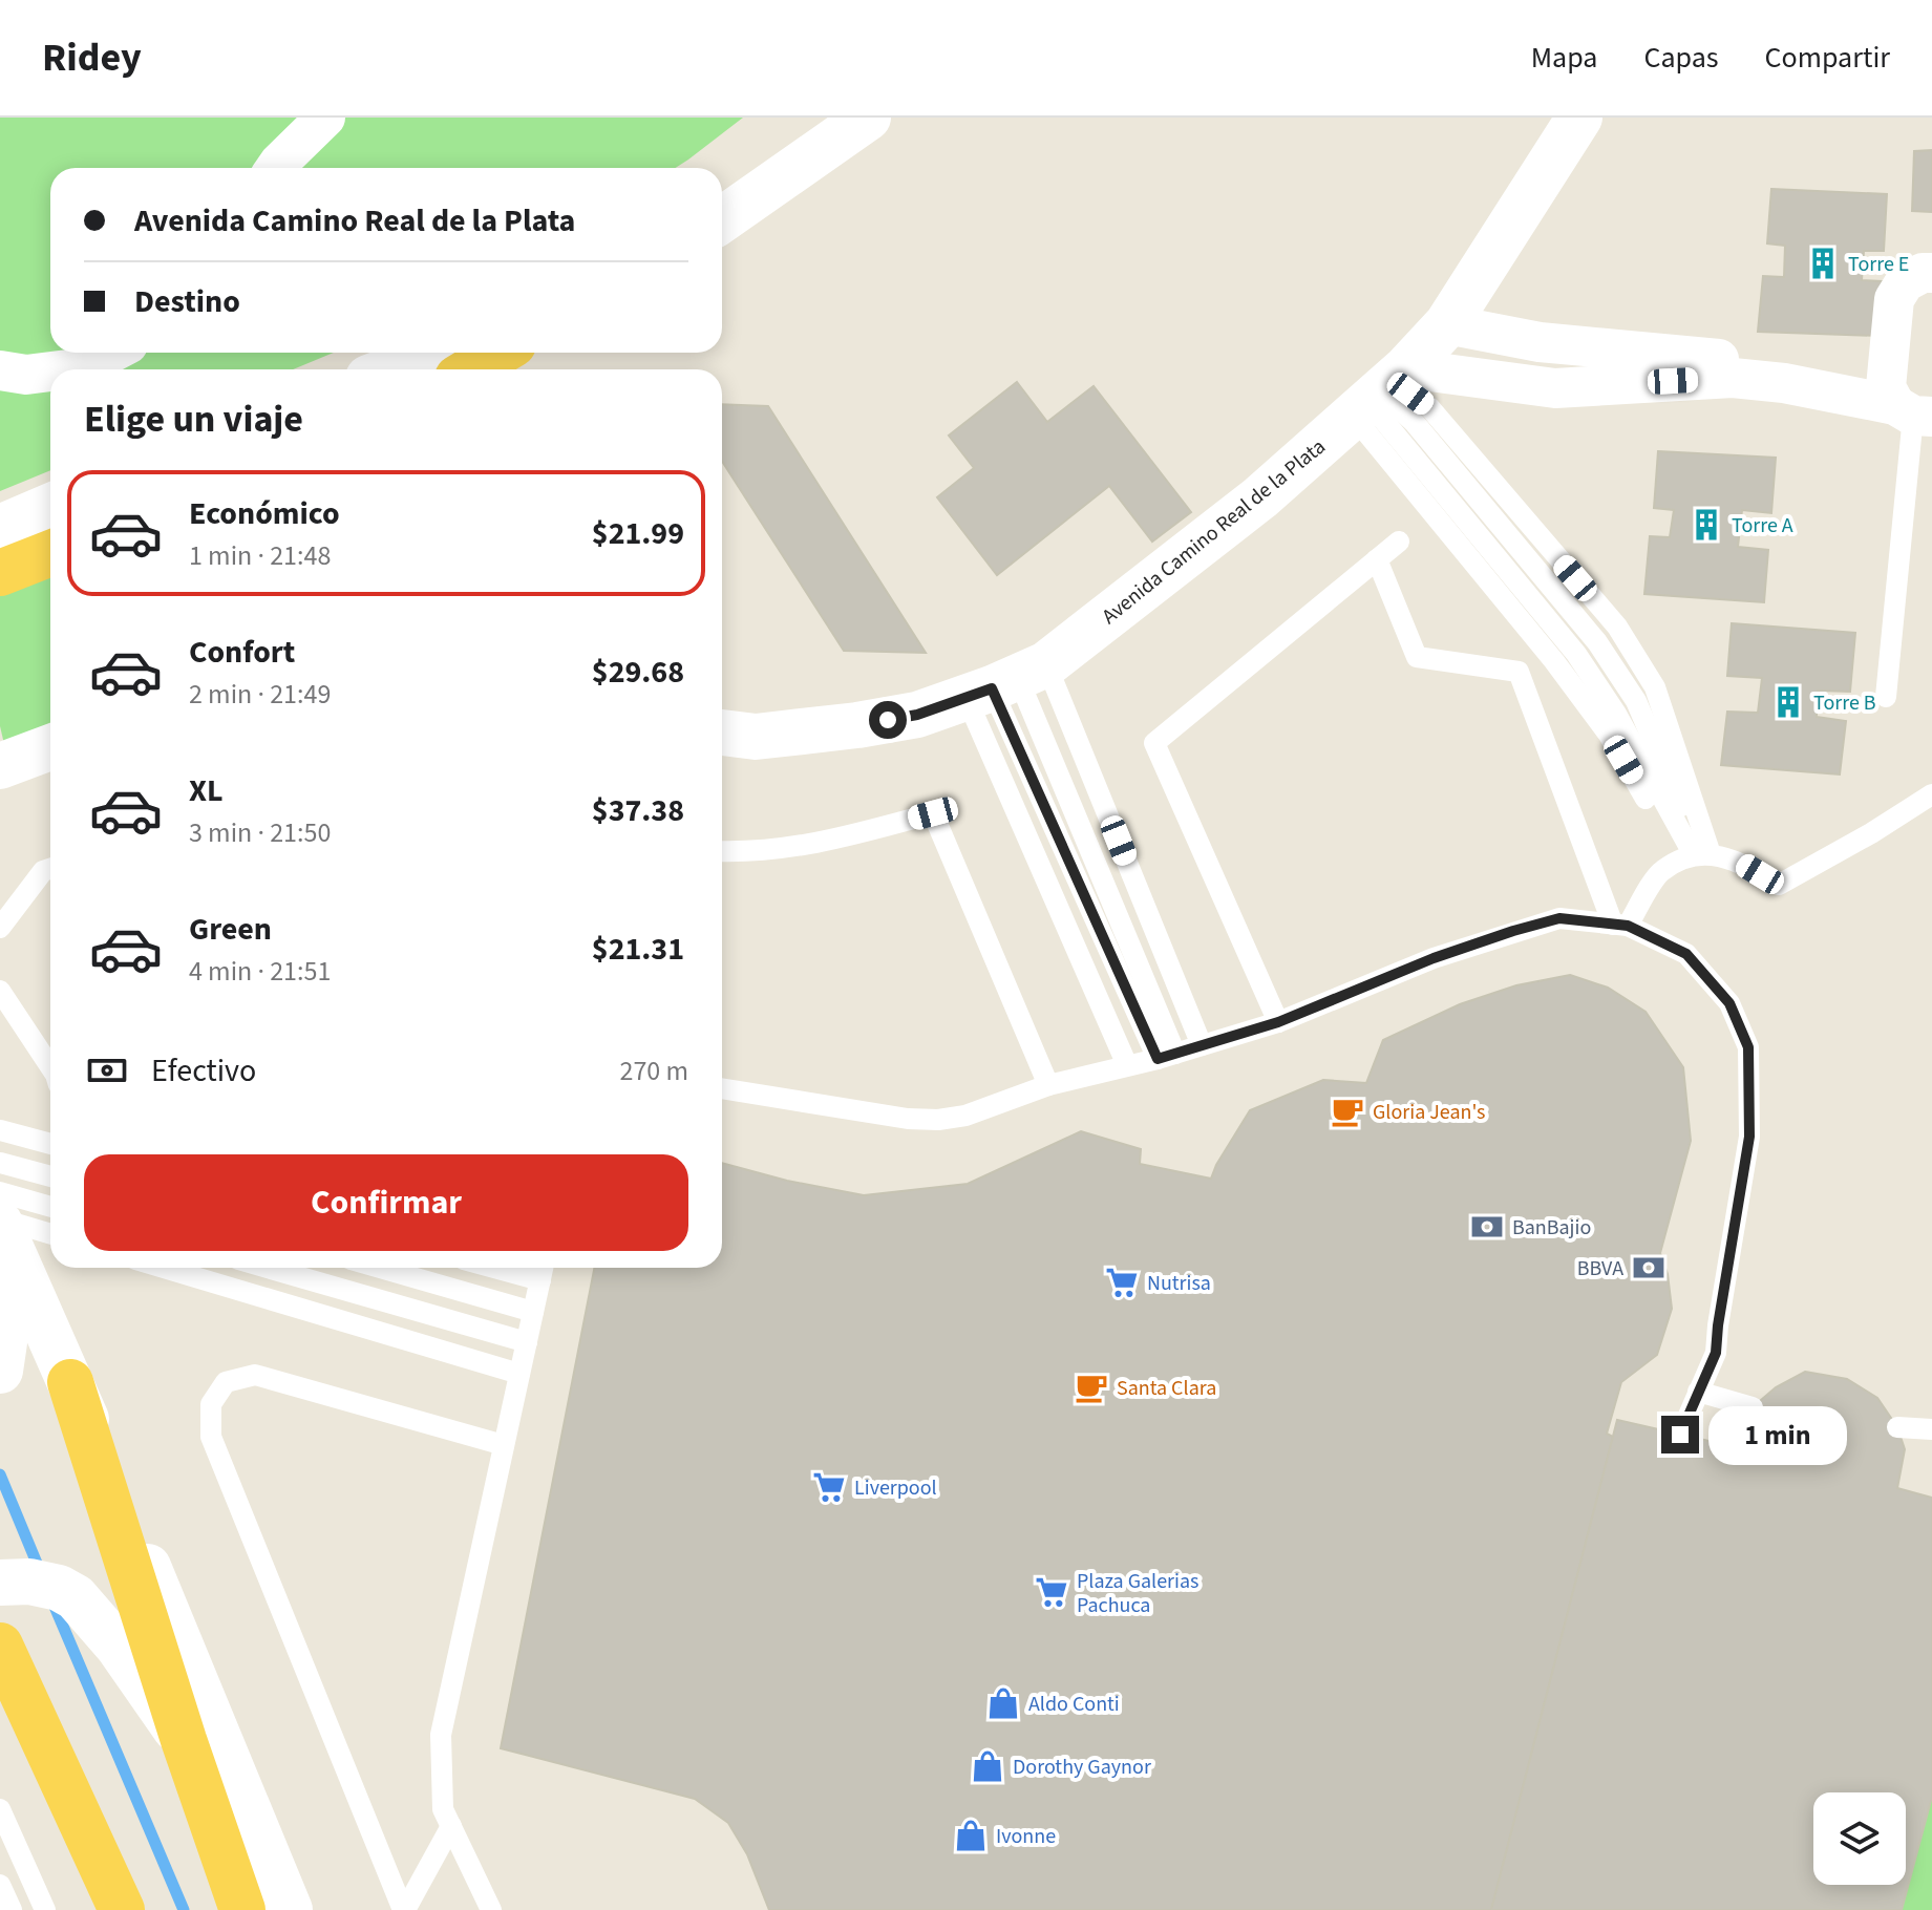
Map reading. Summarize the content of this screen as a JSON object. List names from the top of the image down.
{
  "streets": {
    "main road": ["Avenida Camino Real de la Plata"]
  },
  "places": {
    "building": ["Torre E", "Torre A", "Torre B"],
    "cafe": ["Gloria Jean's", "Santa Clara"],
    "bank": ["BanBajio", "BBVA"],
    "supermarket": ["Nutrisa", "Liverpool", "Plaza Galerias Pachuca"],
    "shop": ["Aldo Conti", "Dorothy Gaynor", "Ivonne"]
  },
  "page": {
    "header": "Ridey",
    "nav": ["Mapa", "Capas", "Compartir"],
    "banner": ["Avenida Camino Real de la Plata", "Destino"],
    "heading": "Elige un viaje",
    "list": [
      {
        "name": "Económico",
        "note": "1 min · 21:48",
        "value": "$21.99"
      },
      {
        "name": "Confort",
        "note": "2 min · 21:49",
        "value": "$29.68"
      },
      {
        "name": "XL",
        "note": "3 min · 21:50",
        "value": "$37.38"
      },
      {
        "name": "Green",
        "note": "4 min · 21:51",
        "value": "$21.31"
      }
    ],
    "pay": ["Efectivo", "270 m"],
    "buttons": "Confirmar",
    "bubble": "1 min"
  }
}
